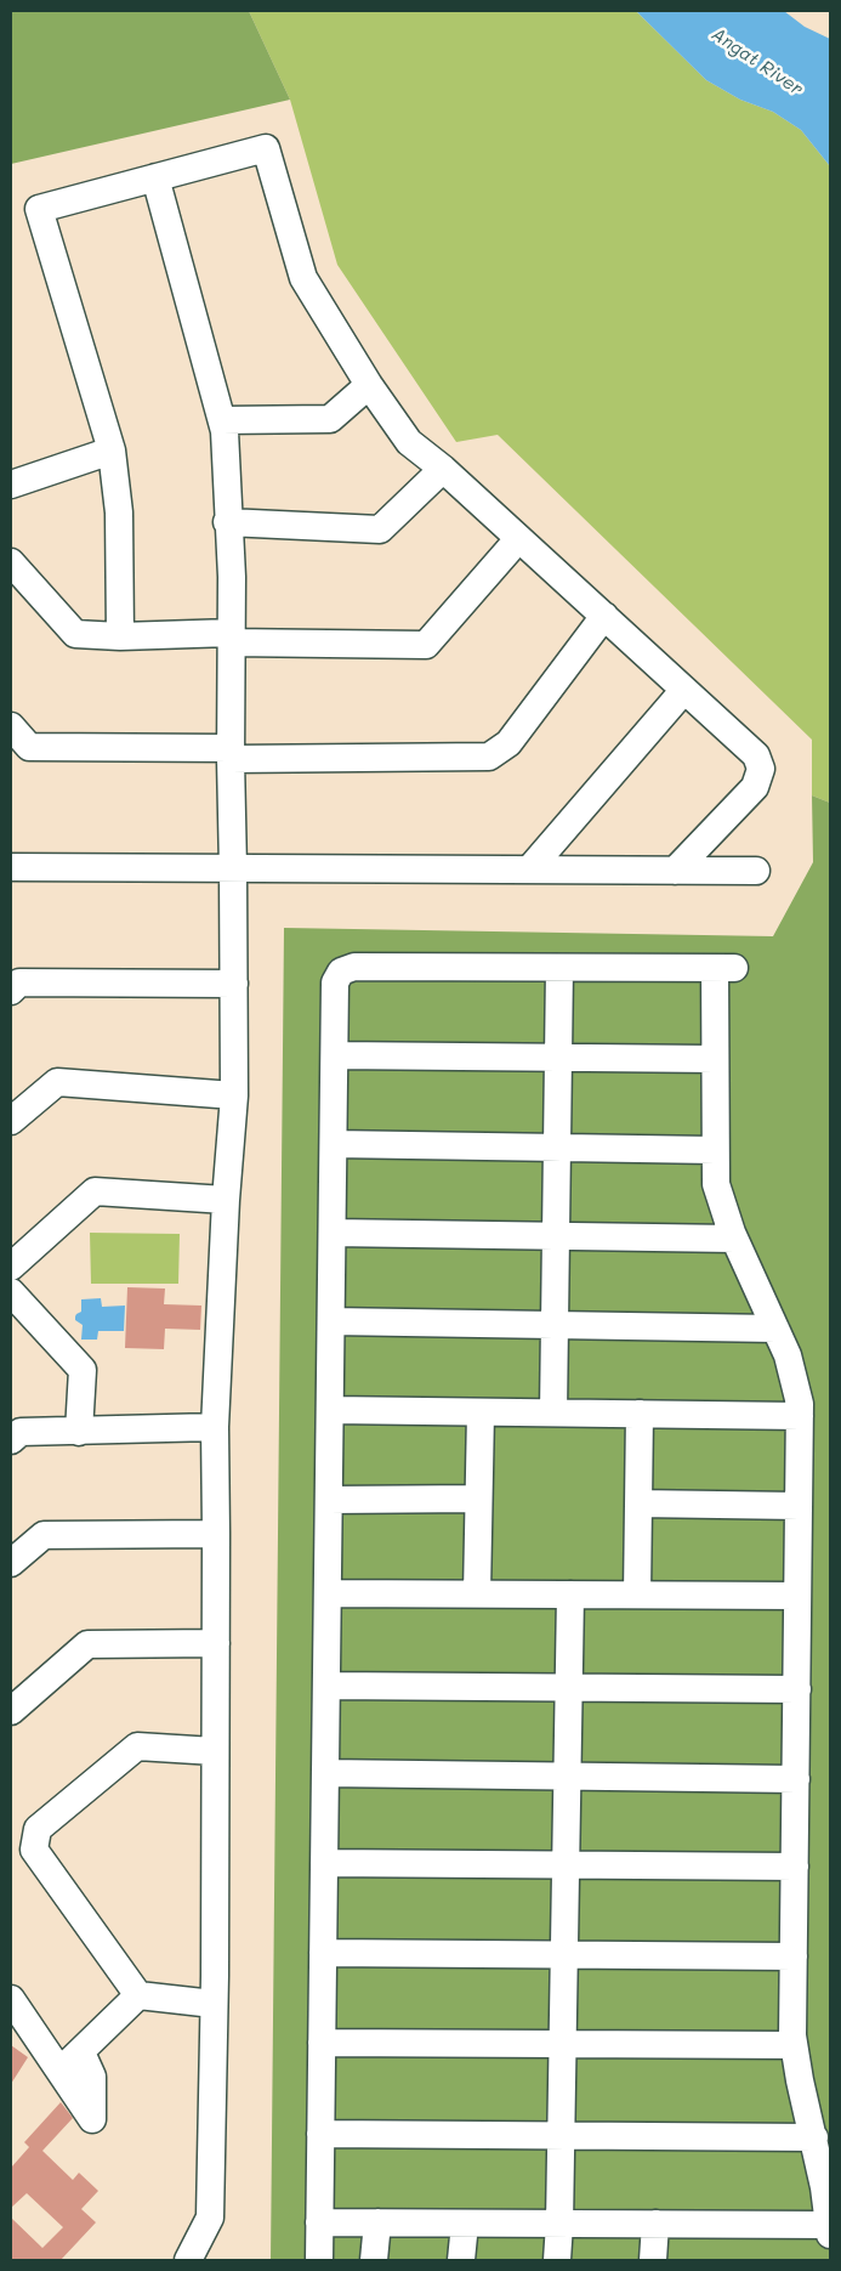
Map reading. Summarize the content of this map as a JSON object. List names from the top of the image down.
{
  "water": ["Angat River"]
}
